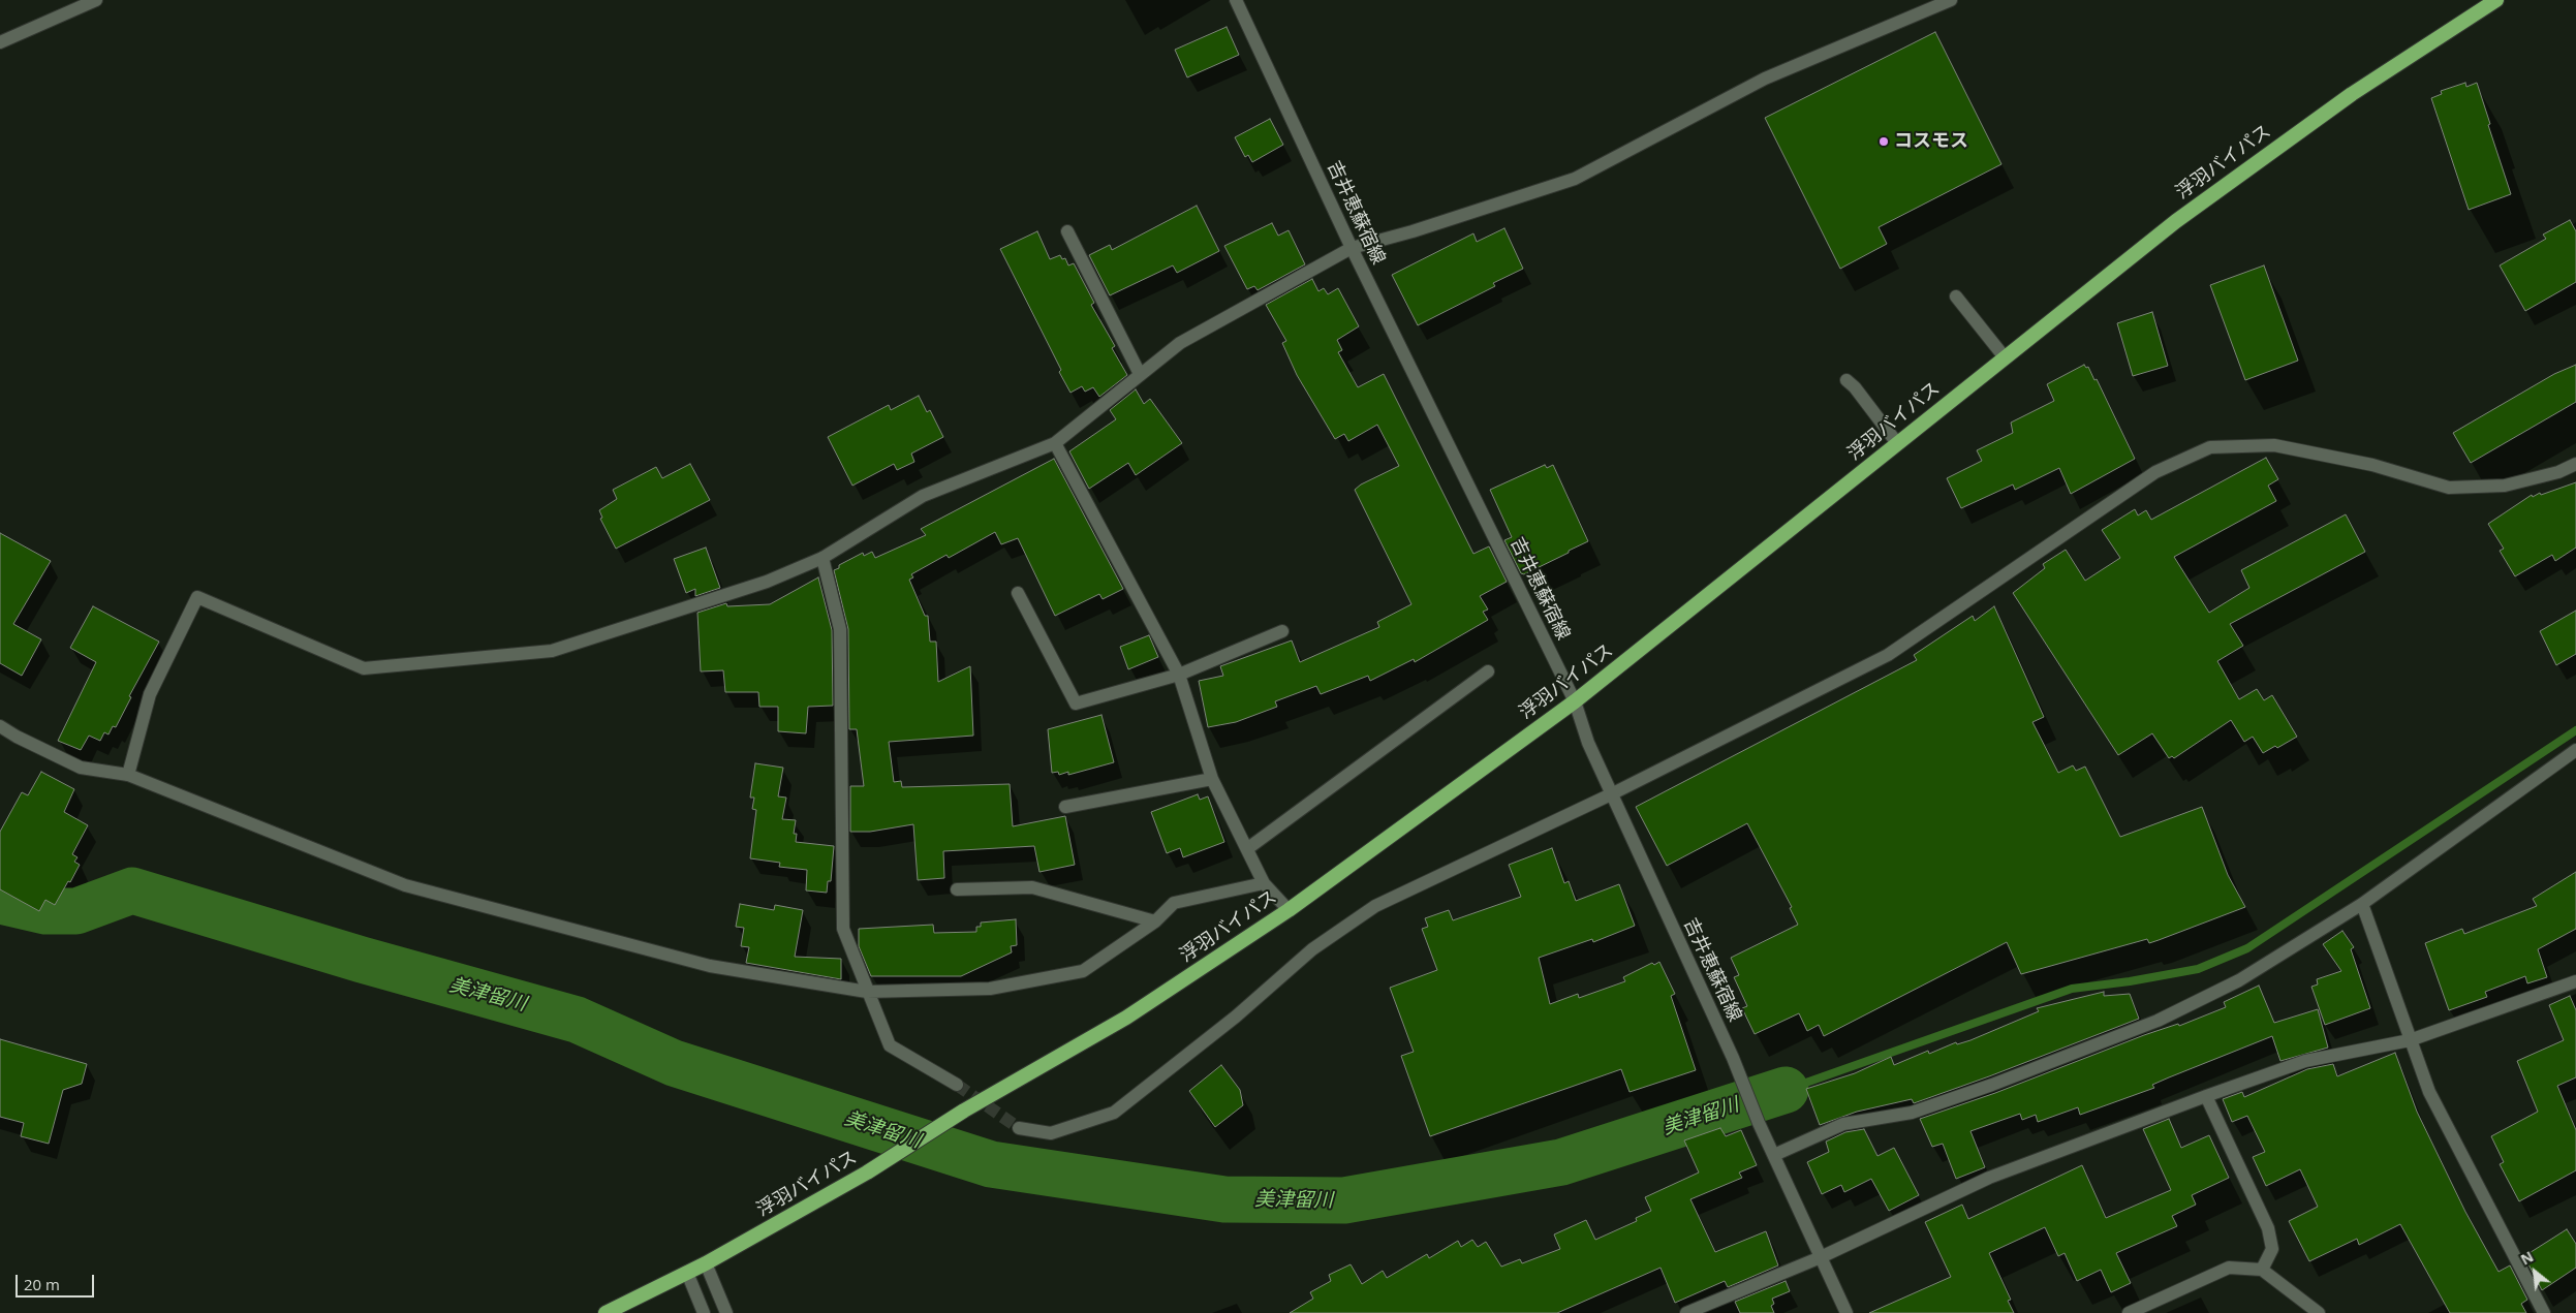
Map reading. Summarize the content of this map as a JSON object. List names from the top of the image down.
{
  "streets": {
    "highway": ["浮羽バイパス"],
    "street": ["吉井恵蘇宿線"]
  },
  "crossings": [
    ["浮羽バイパス", "吉井恵蘇宿線"]
  ],
  "water": ["美津留川"],
  "places": ["コスモス"],
  "scale_bar": "20 m",
  "north": "top left"
}
